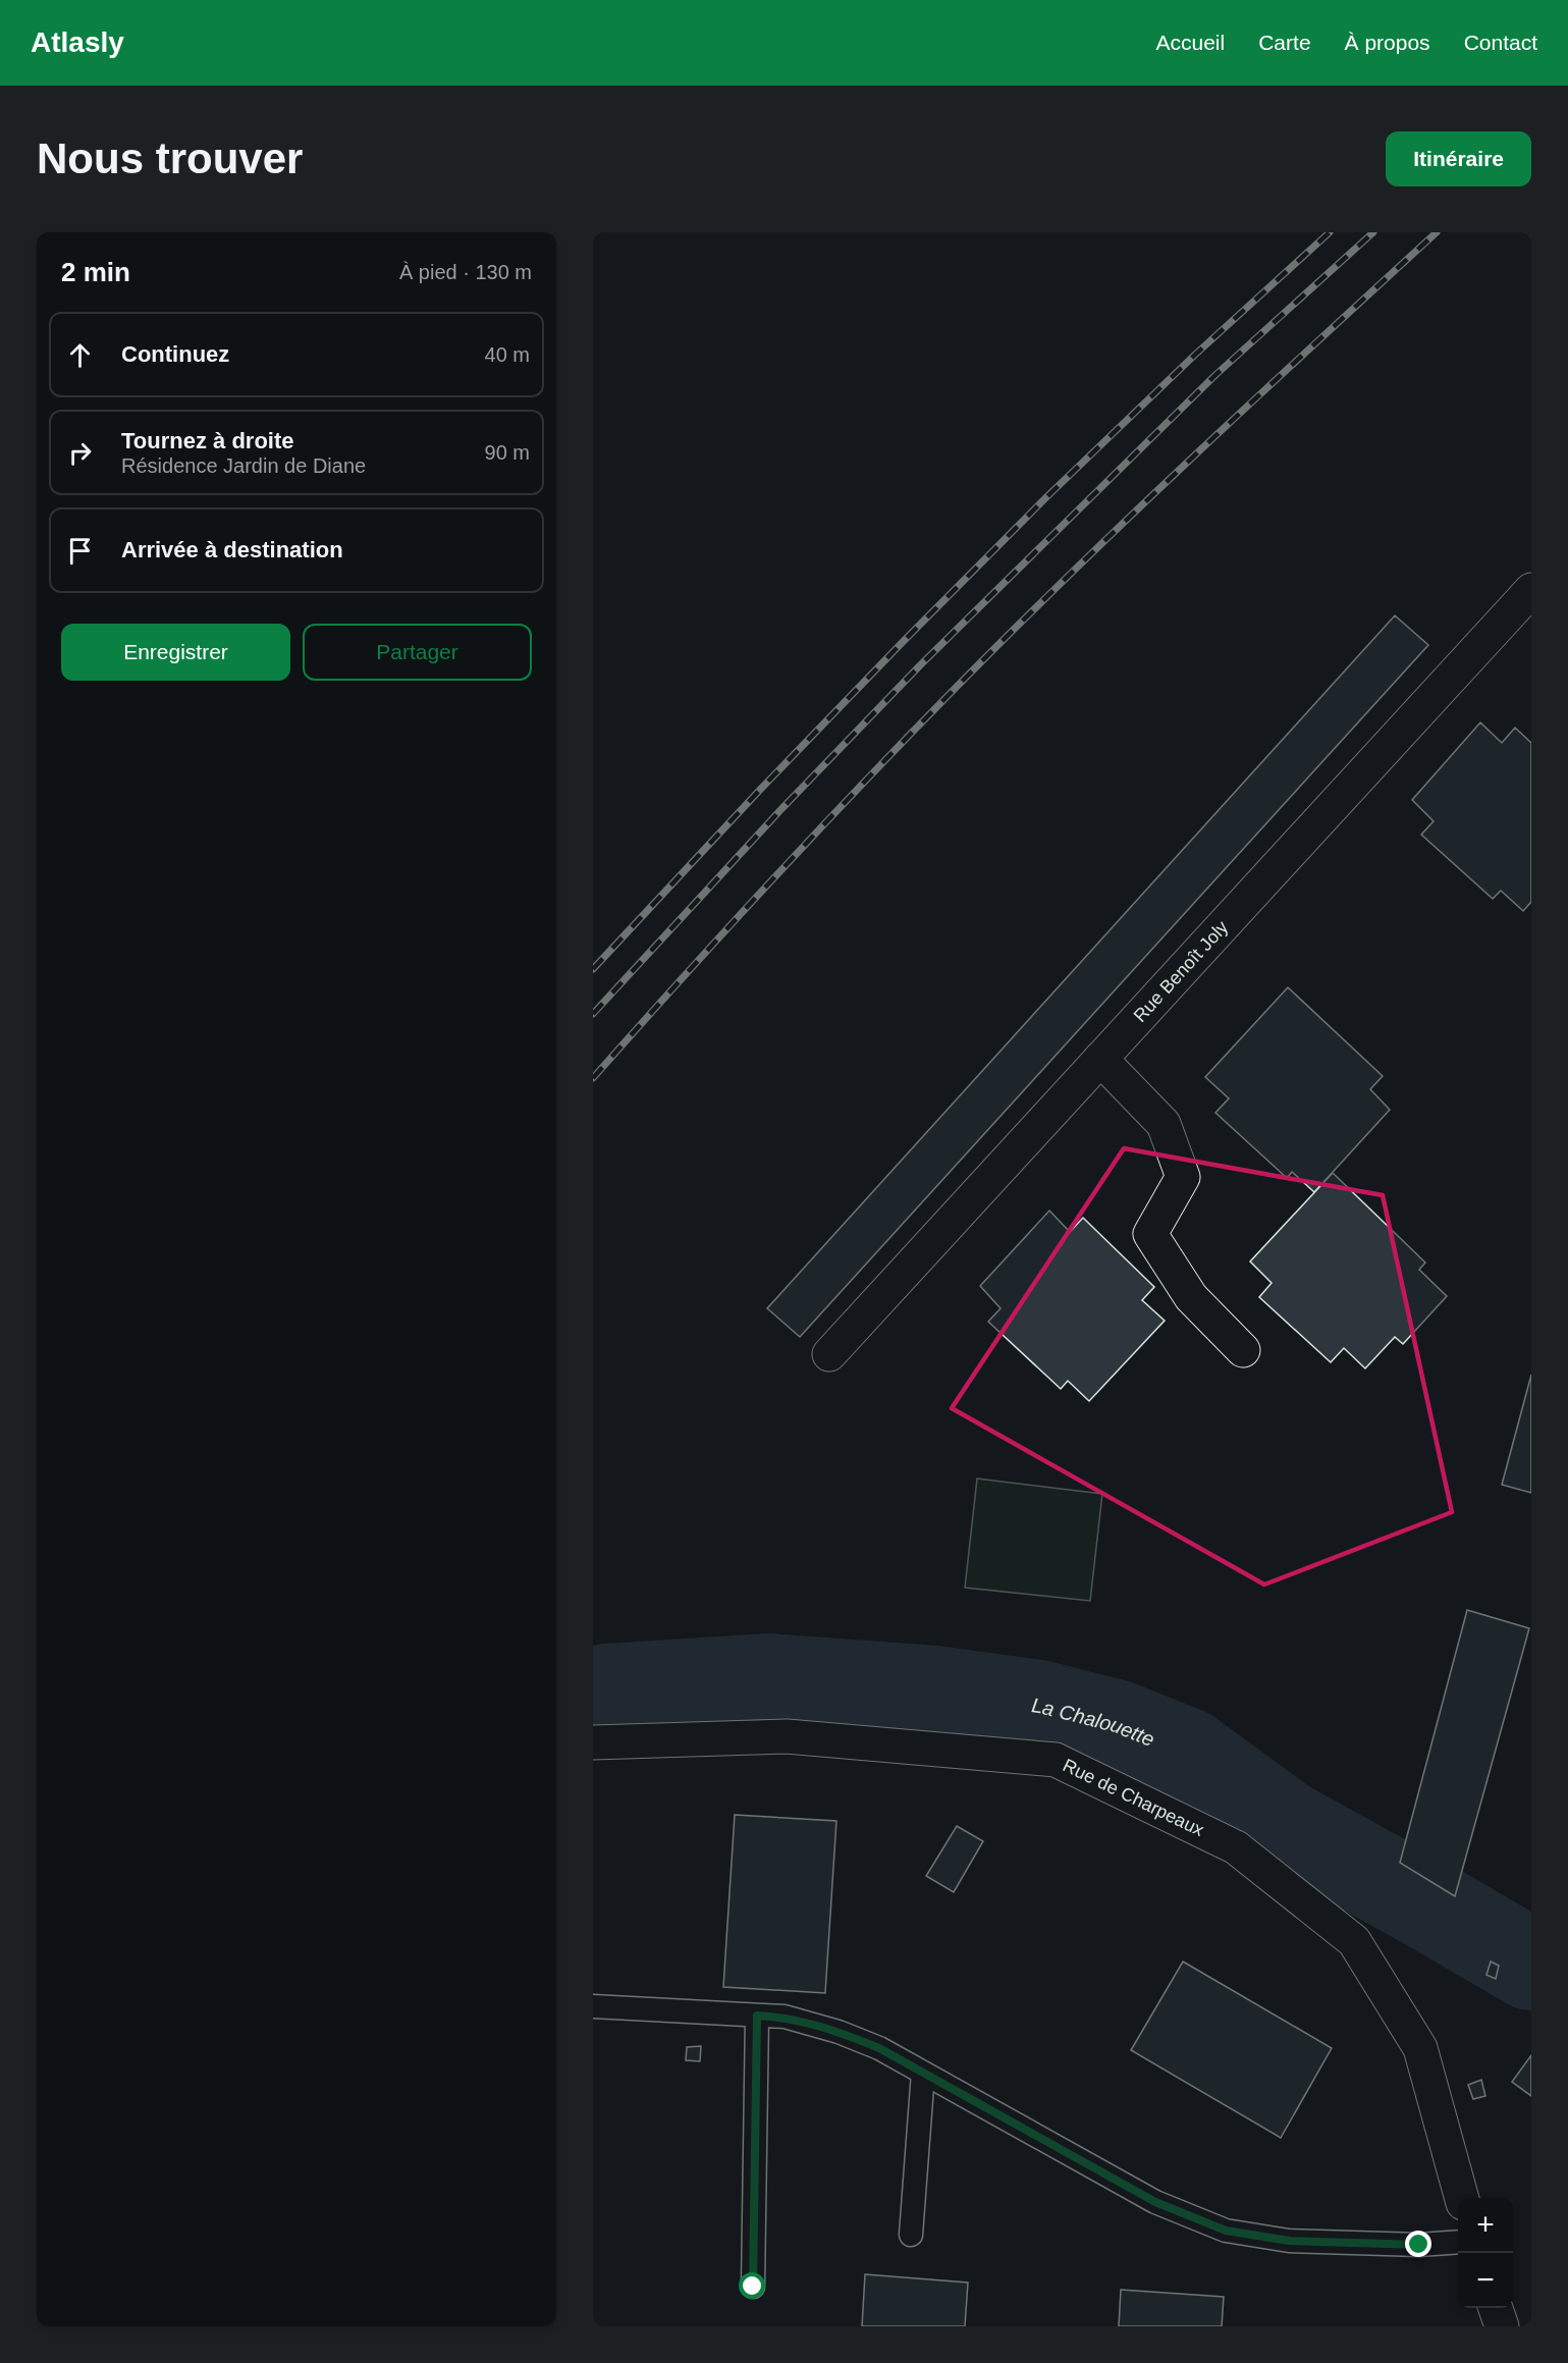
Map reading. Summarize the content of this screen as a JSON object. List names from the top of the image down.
{
  "streets": {
    "street": ["Rue Benoît Joly", "Rue de Charpeaux"]
  },
  "water": ["La Chalouette"],
  "page": {
    "header": "Atlasly",
    "nav": [
      "Accueil",
      "Carte",
      "À propos",
      "Contact"
    ],
    "buttons": [
      "Itinéraire",
      ["Enregistrer", "Partager"]
    ],
    "title": "Nous trouver",
    "heading": ["2 min", "À pied · 130 m"],
    "list": [
      ["Continuez", "40 m"],
      ["Tournez à droite", "Résidence Jardin de Diane", "90 m"],
      "Arrivée à destination"
    ],
    "map_buttons": ["+", "−"]
  }
}
